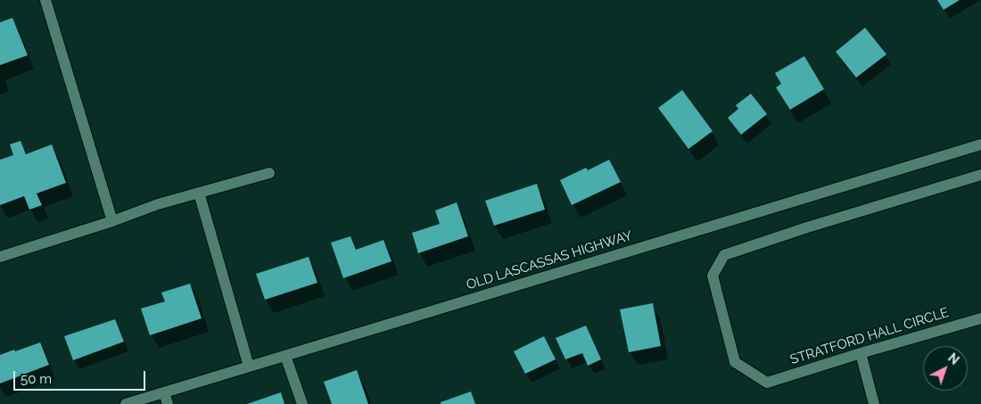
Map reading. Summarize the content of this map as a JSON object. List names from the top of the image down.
{
  "streets": {
    "street": ["OLD LASCASSAS HIGHWAY", "STRATFORD HALL CIRCLE"]
  },
  "scale_bar": "50 m",
  "north": "top right"
}
